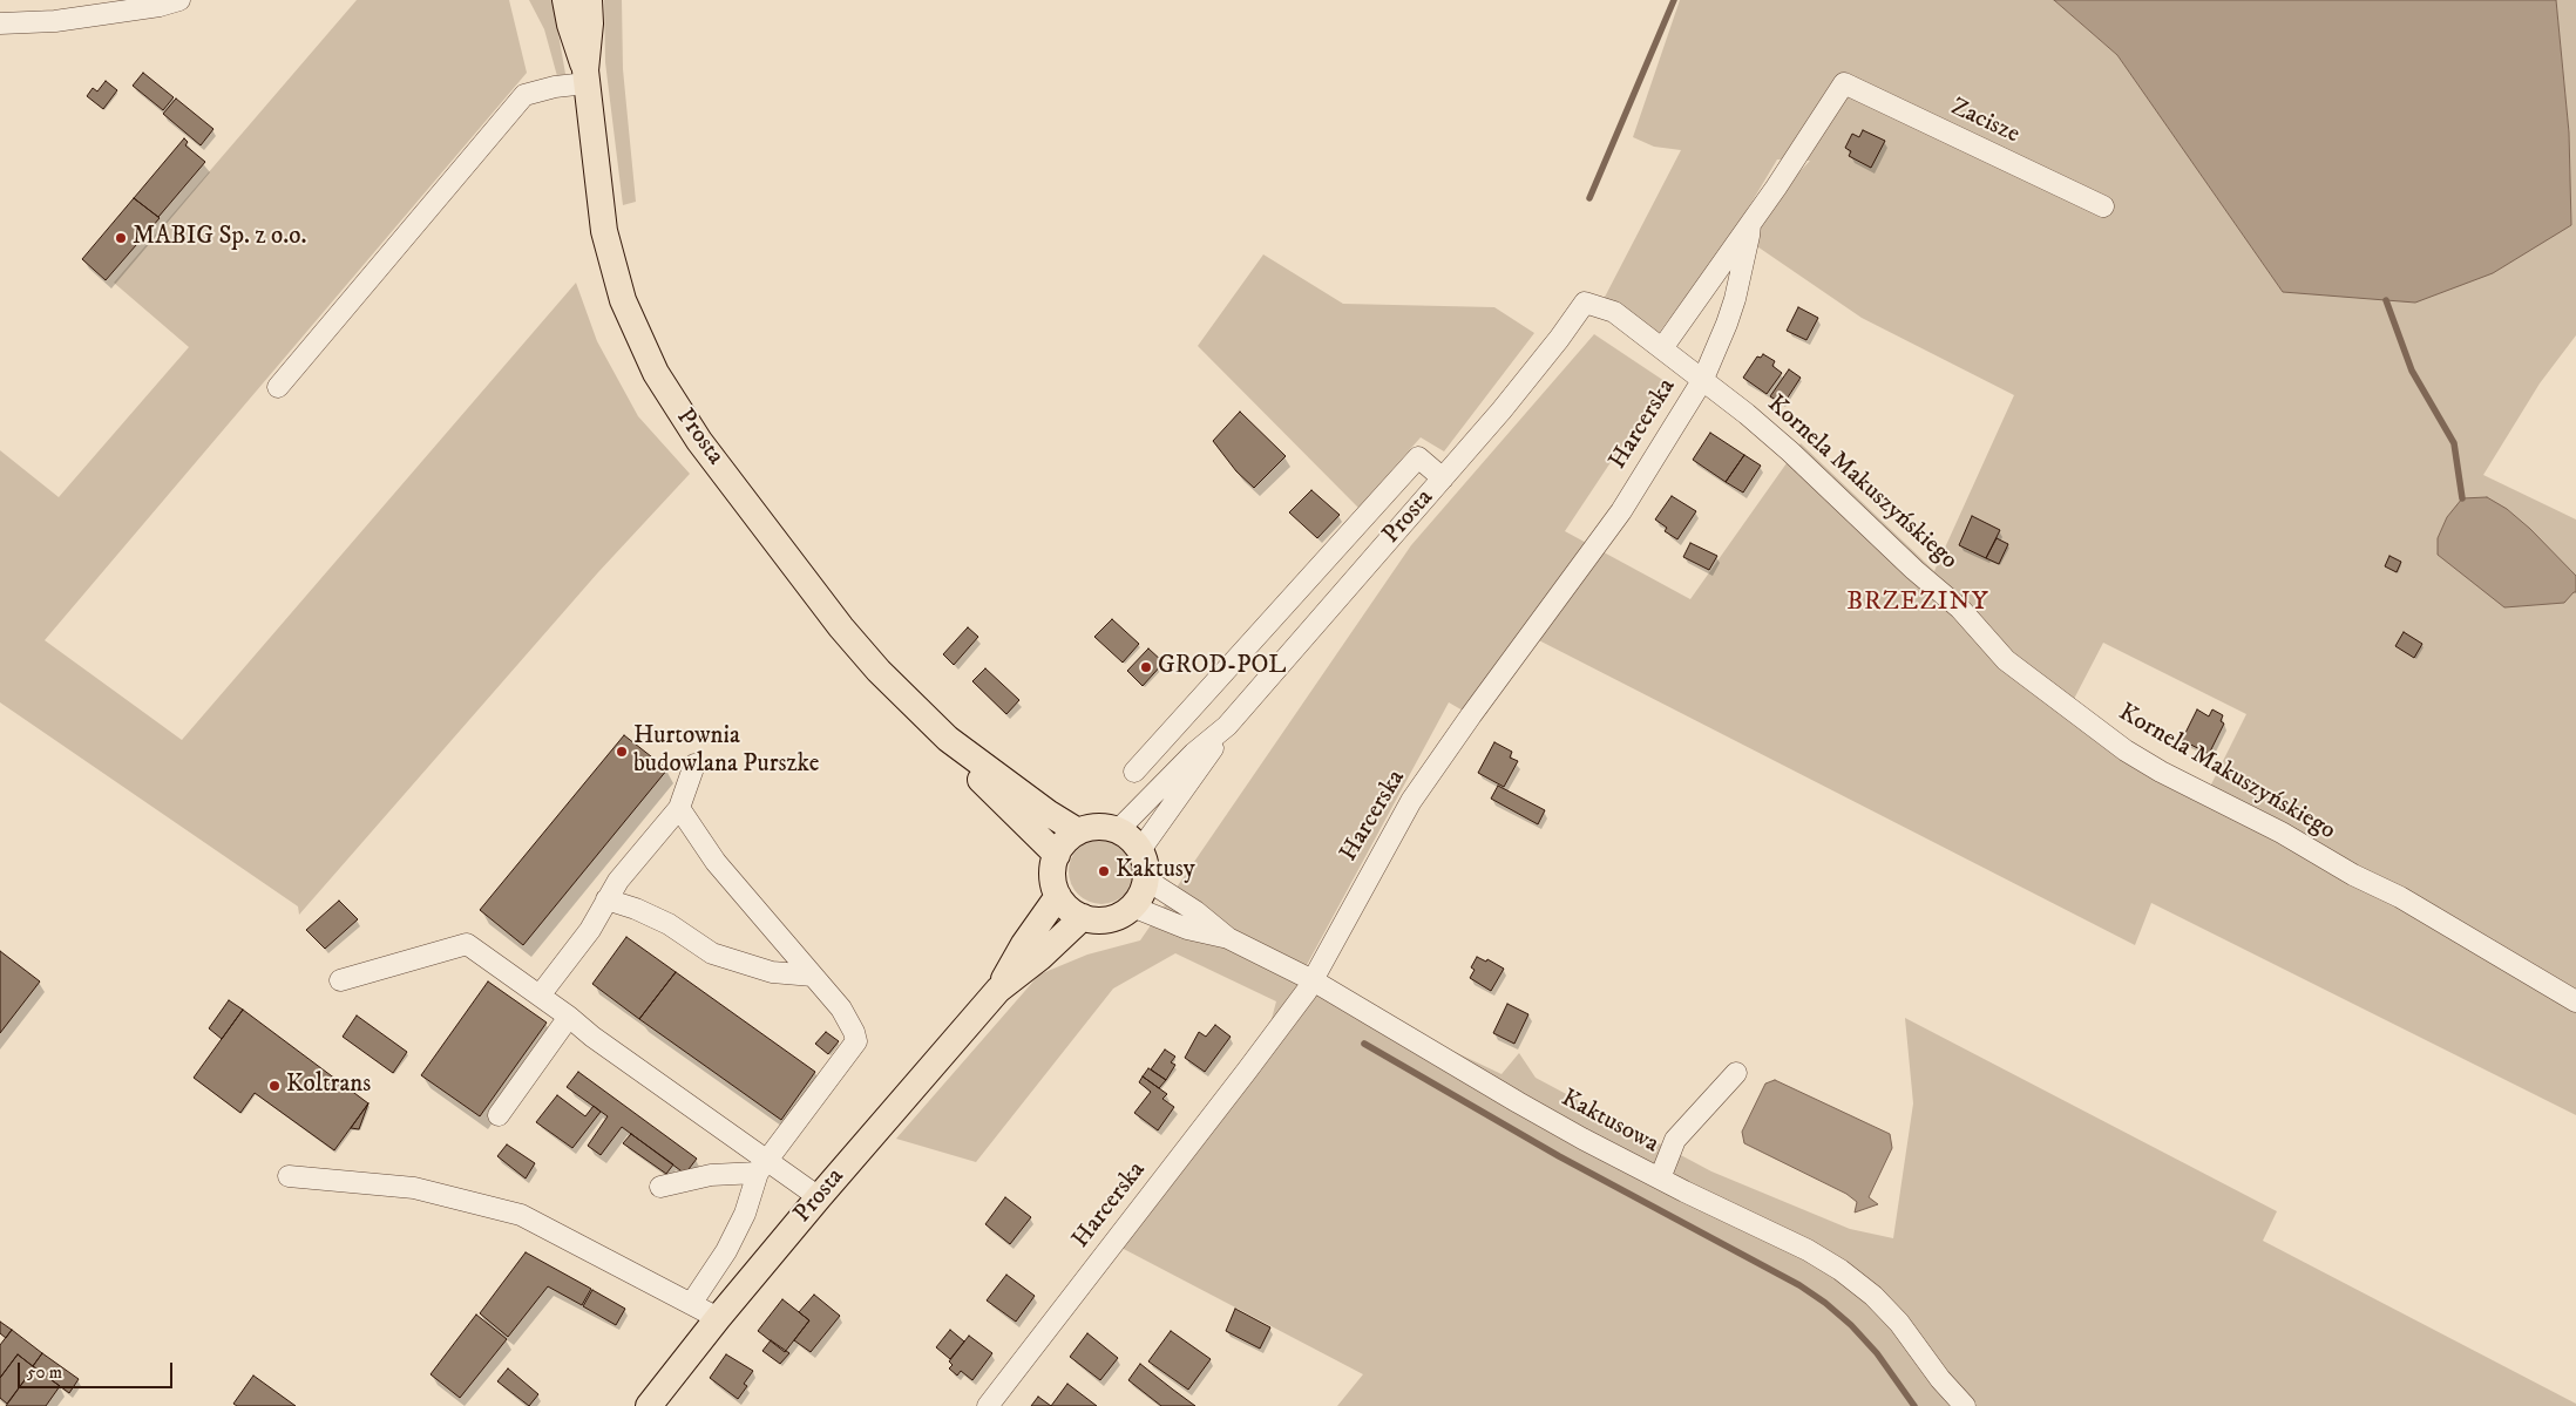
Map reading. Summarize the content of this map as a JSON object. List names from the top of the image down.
{
  "streets": {
    "main road": ["Prosta"],
    "street": [
      "Zacisze",
      "Harcerska",
      "Kornela Makuszyńskiego",
      "Kaktusowa"
    ]
  },
  "crossings": [
    ["Zacisze", "Harcerska"],
    ["Harcerska", "Kornela Makuszyńskiego"],
    ["Harcerska", "Kaktusowa"],
    ["Prosta", "Kornela Makuszyńskiego"],
    ["Prosta", "Kaktusowa"]
  ],
  "districts": ["BRZEZINY"],
  "places": [
    "MABIG Sp. z o.o.",
    "GROD-POL",
    "Hurtownia budowlana Purszke",
    "Kaktusy",
    "Koltrans"
  ],
  "scale_bar": "50 m"
}
